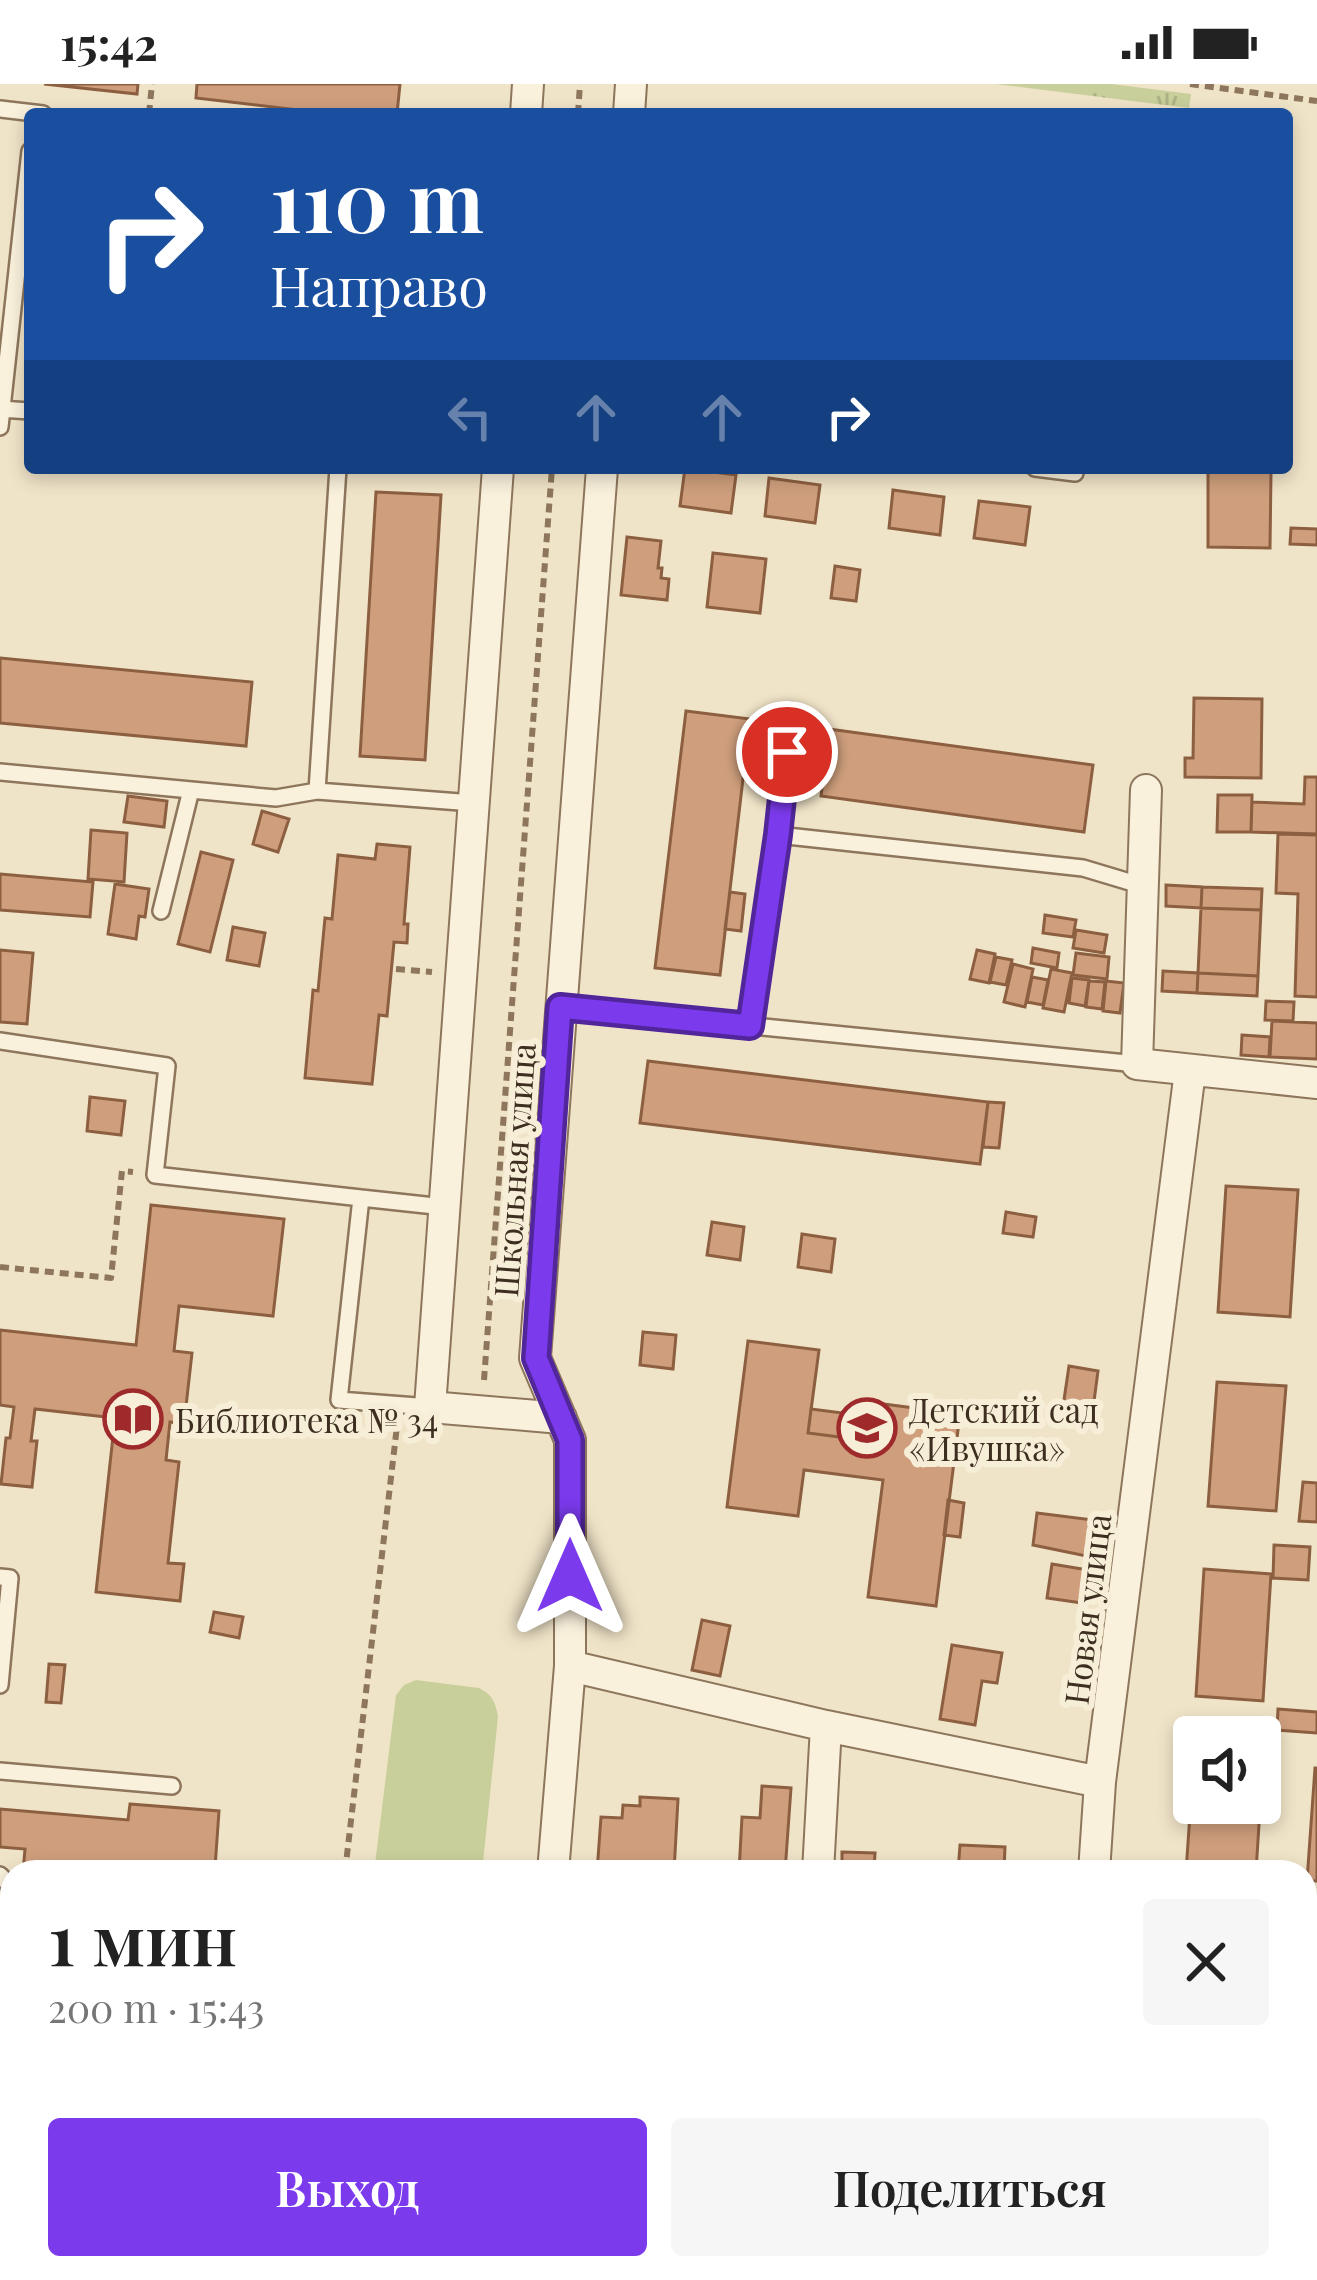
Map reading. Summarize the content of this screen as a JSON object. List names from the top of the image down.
{
  "streets": {
    "street": ["Школьная улица", "Новая улица"]
  },
  "places": {
    "library": ["Библиотека № 34"],
    "school or university": ["Детский сад «Ивушка»"]
  },
  "page": {
    "status": "15:42",
    "turn": ["110 m", "Направо"],
    "heading": ["1 мин", "200 m · 15:43"],
    "buttons": ["Выход", "Поделиться"]
  }
}
